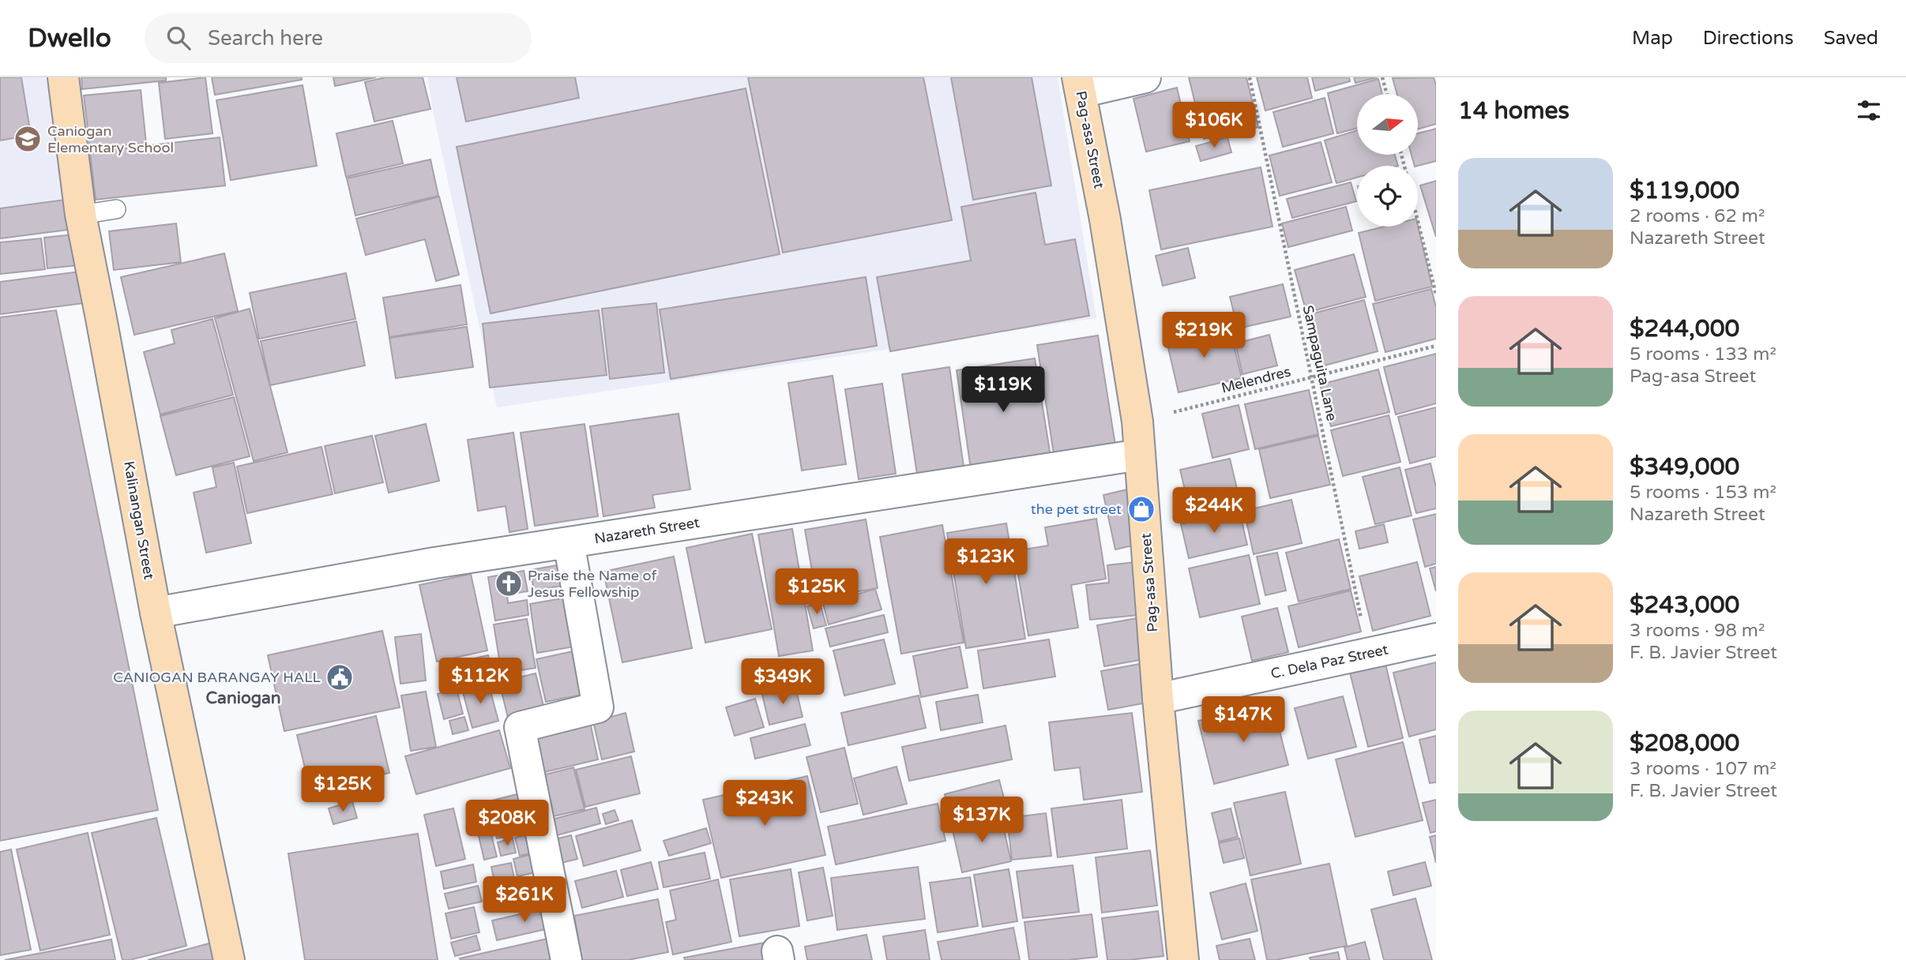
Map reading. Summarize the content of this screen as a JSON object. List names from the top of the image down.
{
  "streets": {
    "street": [
      "Pag-asa Street",
      "Kalinangan Street",
      "Nazareth Street",
      "C. Dela Paz Street"
    ],
    "path": ["Sampaguita Lane", "Melendres"]
  },
  "crossings": [
    ["Pag-asa Street", "Nazareth Street"],
    ["Pag-asa Street", "C. Dela Paz Street"],
    ["Sampaguita Lane", "Melendres"],
    ["Sampaguita Lane", "C. Dela Paz Street"],
    ["Kalinangan Street", "Nazareth Street"]
  ],
  "districts": ["Caniogan"],
  "places": {
    "school or university": ["Caniogan Elementary School"],
    "shop": ["the pet street"],
    "church": ["Praise the Name of Jesus Fellowship"],
    "public building": ["CANIOGAN BARANGAY HALL"]
  },
  "north": "right",
  "page": {
    "header": "Dwello",
    "search": "Search here",
    "nav": ["Map", "Directions", "Saved"],
    "heading": "14 homes",
    "price": [
      "$106K",
      "$219K",
      "$119K",
      "$244K",
      "$123K",
      "$125K",
      "$112K",
      "$349K",
      "$147K",
      "$125K",
      "$243K",
      "$137K",
      "$208K",
      "$261K"
    ],
    "list": [
      {
        "name": "$119,000",
        "note": "2 rooms · 62 m² · Nazareth Street"
      },
      {
        "name": "$244,000",
        "note": "5 rooms · 133 m² · Pag-asa Street"
      },
      {
        "name": "$349,000",
        "note": "5 rooms · 153 m² · Nazareth Street"
      },
      {
        "name": "$243,000",
        "note": "3 rooms · 98 m² · F. B. Javier Street"
      },
      {
        "name": "$208,000",
        "note": "3 rooms · 107 m² · F. B. Javier Street"
      }
    ]
  }
}
